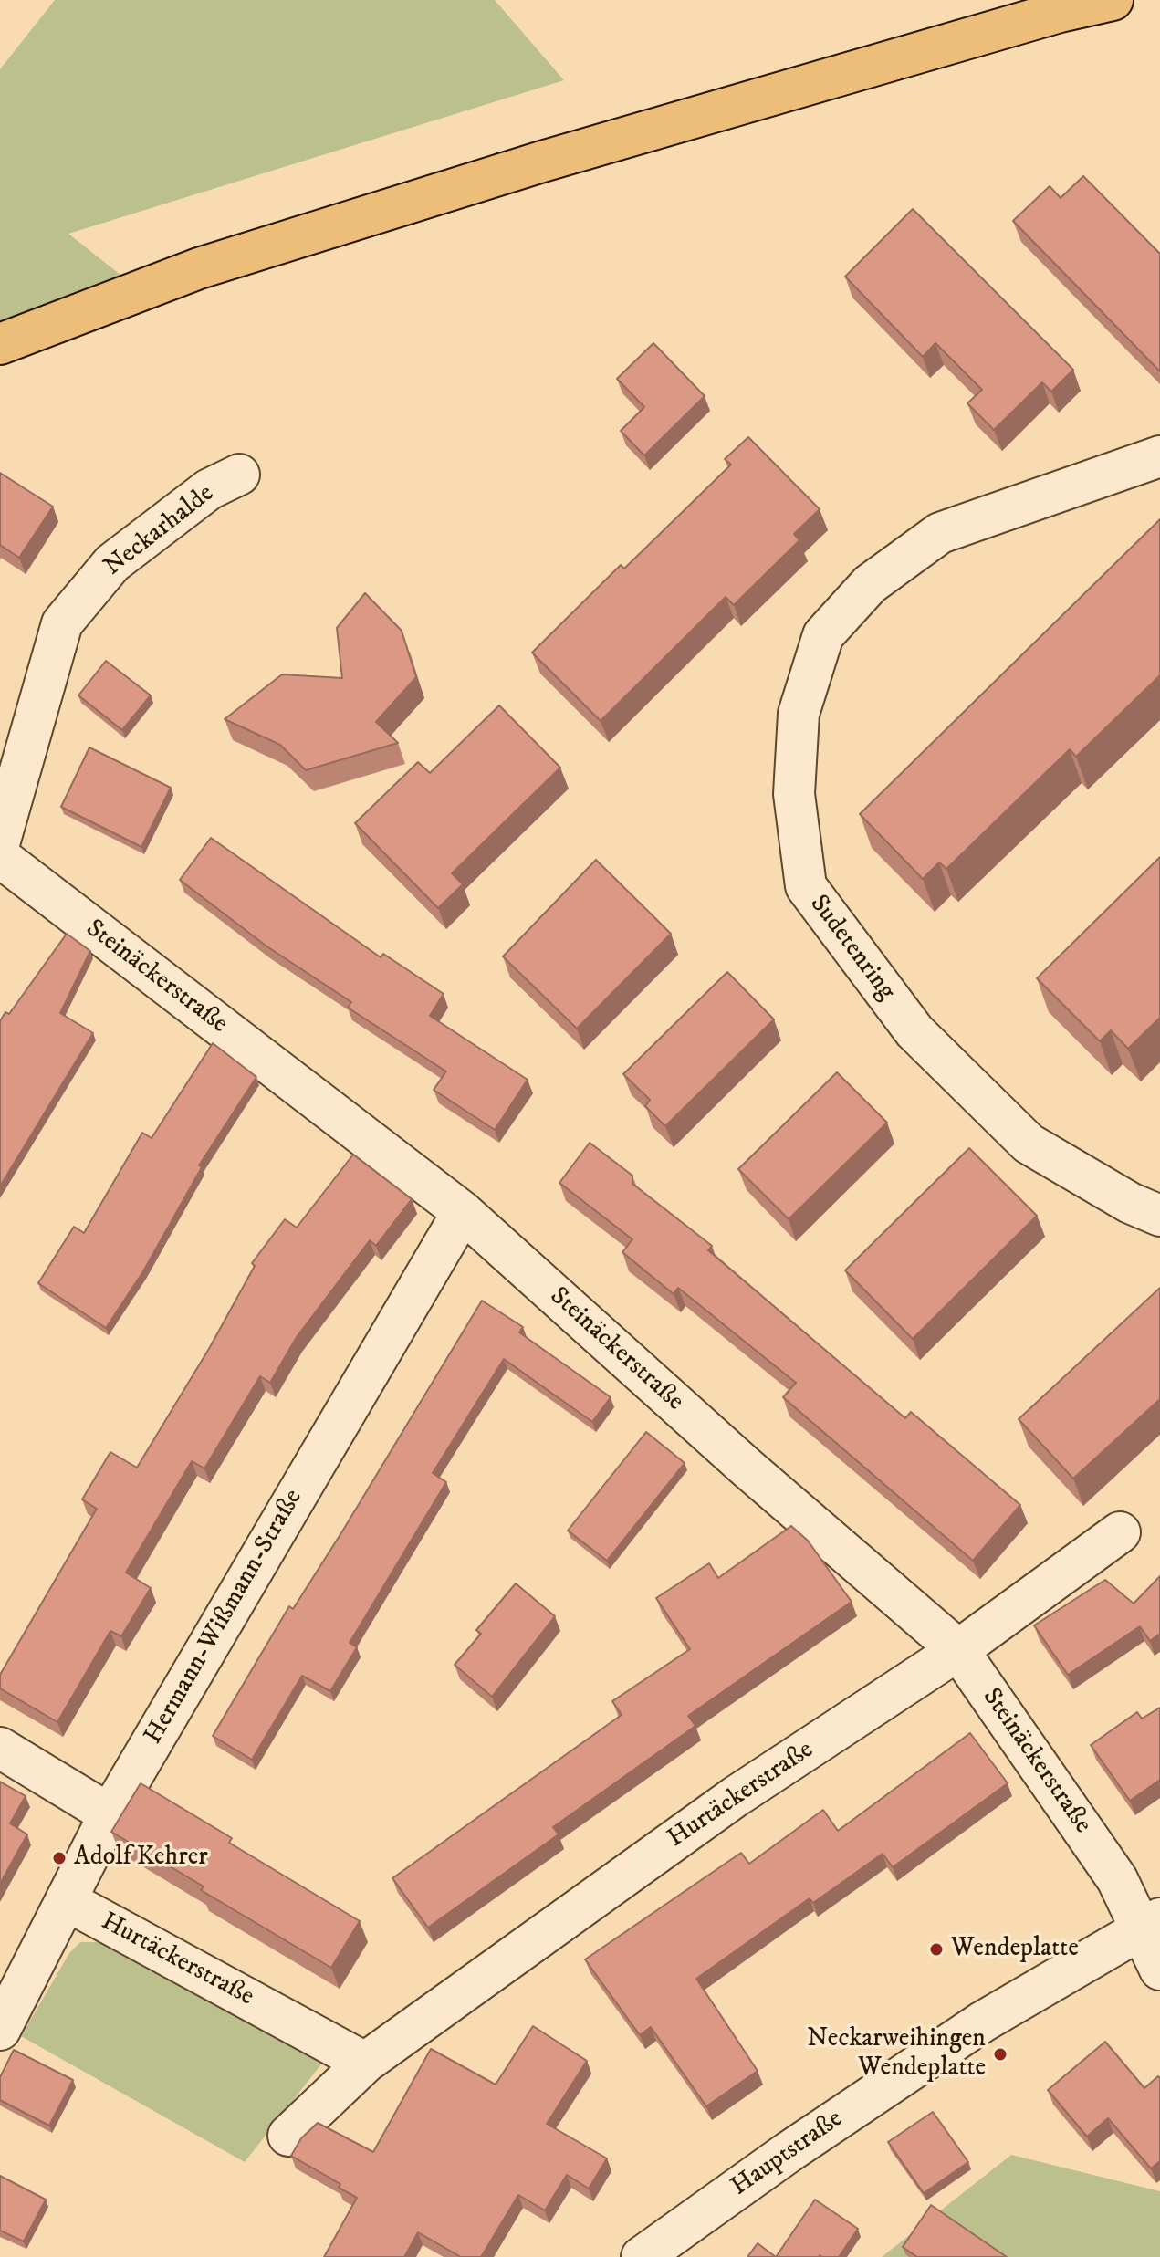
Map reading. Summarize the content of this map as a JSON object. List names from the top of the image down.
{
  "streets": {
    "street": [
      "Neckarhalde",
      "Sudetenring",
      "Steinäckerstraße",
      "Hermann-Wißmann-Straße",
      "Hurtäckerstraße",
      "Hauptstraße"
    ]
  },
  "crossings": [
    ["Steinäckerstraße", "Hermann-Wißmann-Straße"],
    ["Steinäckerstraße", "Hurtäckerstraße"],
    ["Steinäckerstraße", "Hauptstraße"],
    ["Hermann-Wißmann-Straße", "Hurtäckerstraße"]
  ],
  "places": ["Adolf Kehrer", "Wendeplatte", "Neckarweihingen Wendeplatte"]
}
